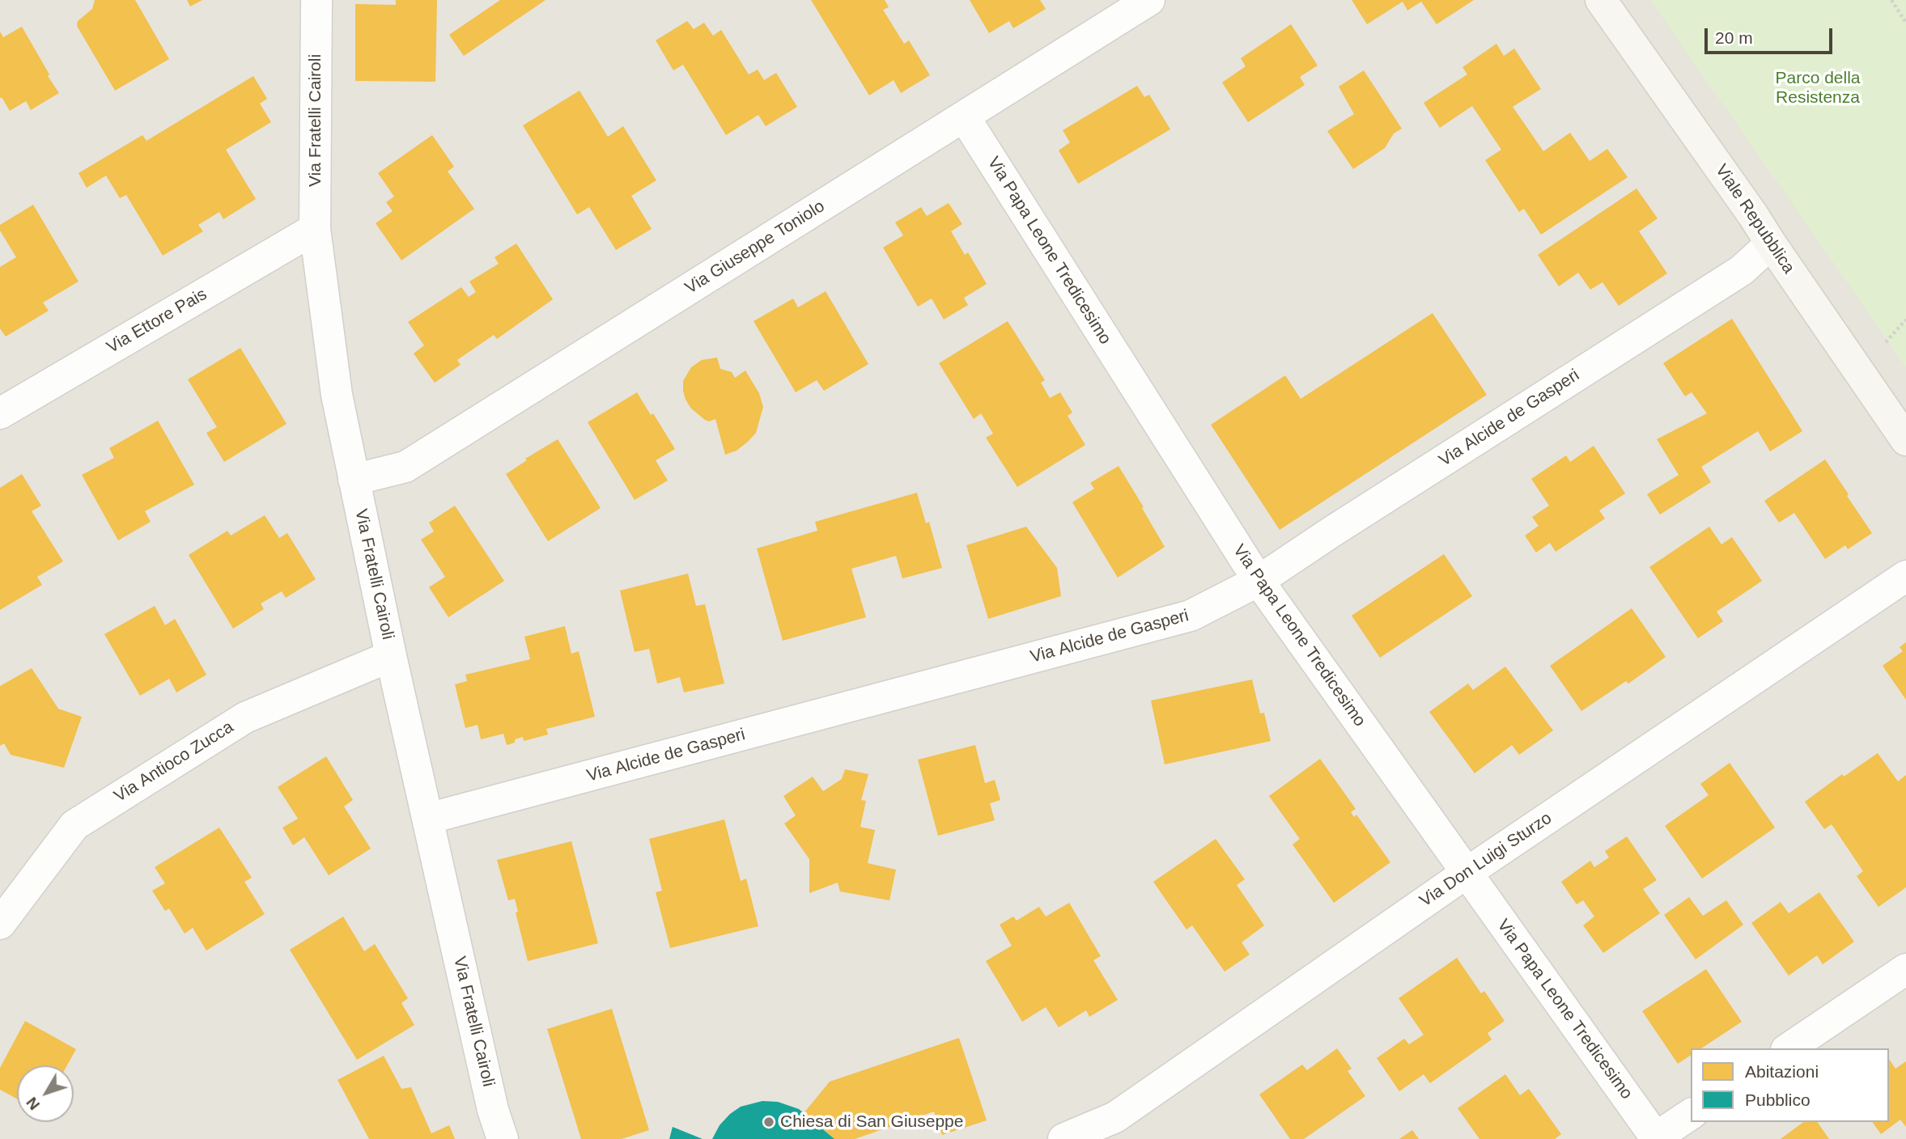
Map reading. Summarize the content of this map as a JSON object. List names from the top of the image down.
{
  "streets": {
    "street": [
      "Via Fratelli Cairoli",
      "Viale Repubblica",
      "Via Giuseppe Toniolo",
      "Via Papa Leone Tredicesimo",
      "Via Ettore Pais",
      "Via Alcide de Gasperi",
      "Via Antioco Zucca",
      "Via Don Luigi Sturzo"
    ]
  },
  "crossings": [
    ["Via Fratelli Cairoli", "Via Giuseppe Toniolo"],
    ["Via Fratelli Cairoli", "Via Ettore Pais"],
    ["Via Fratelli Cairoli", "Via Alcide de Gasperi"],
    ["Via Fratelli Cairoli", "Via Antioco Zucca"],
    ["Viale Repubblica", "Via Alcide de Gasperi"],
    ["Via Giuseppe Toniolo", "Via Papa Leone Tredicesimo"],
    ["Via Papa Leone Tredicesimo", "Via Alcide de Gasperi"],
    ["Via Papa Leone Tredicesimo", "Via Don Luigi Sturzo"]
  ],
  "parks": ["Parco della Resistenza"],
  "places": ["Chiesa di San Giuseppe"],
  "legend": ["Abitazioni", "Pubblico"],
  "scale_bar": "20 m",
  "north": "bottom left"
}
